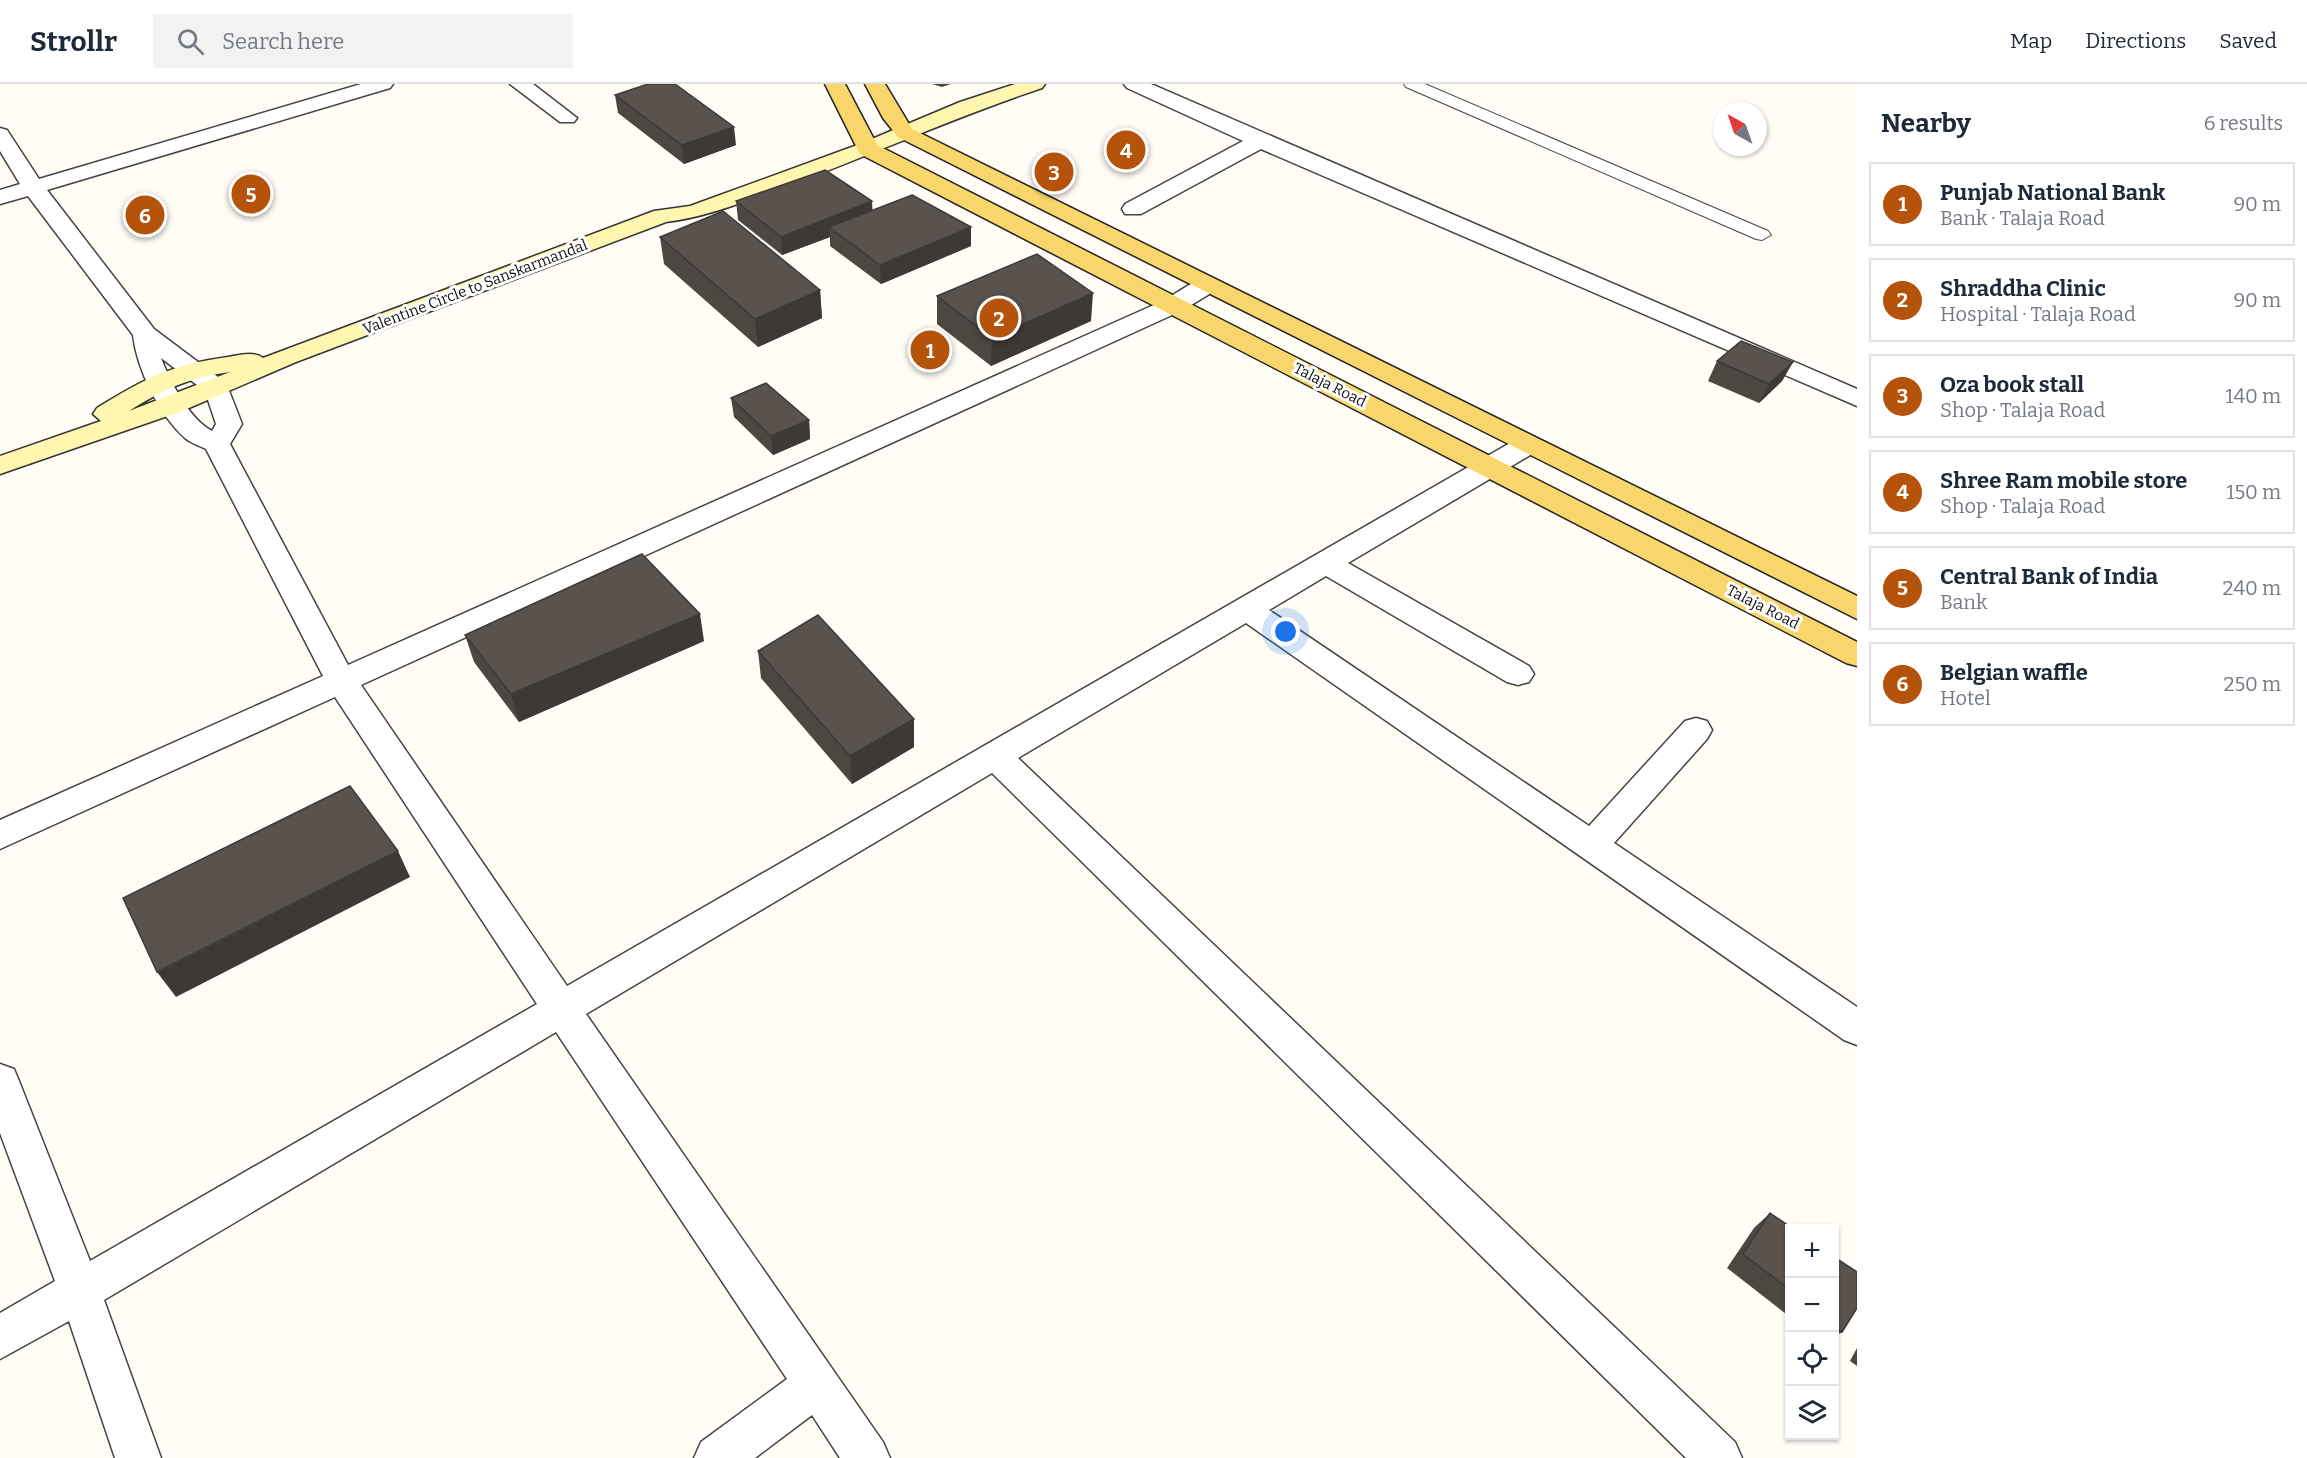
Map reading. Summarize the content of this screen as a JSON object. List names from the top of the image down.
{
  "streets": {
    "main road": ["Valentine Circle to Sanskarmandal", "Talaja Road"]
  },
  "crossings": [
    ["Valentine Circle to Sanskarmandal", "Talaja Road"]
  ],
  "north": "top left",
  "page": {
    "header": "Strollr",
    "search": "Search here",
    "nav": ["Map", "Directions", "Saved"],
    "heading": ["Nearby", "6 results"],
    "pins": [
      "4",
      "3",
      "5",
      "6",
      "2",
      "1"
    ],
    "list": [
      {
        "mark": "1",
        "name": "Punjab National Bank",
        "note": "Bank · Talaja Road",
        "value": "90 m"
      },
      {
        "mark": "2",
        "name": "Shraddha Clinic",
        "note": "Hospital · Talaja Road",
        "value": "90 m"
      },
      {
        "mark": "3",
        "name": "Oza book stall",
        "note": "Shop · Talaja Road",
        "value": "140 m"
      },
      {
        "mark": "4",
        "name": "Shree Ram mobile store",
        "note": "Shop · Talaja Road",
        "value": "150 m"
      },
      {
        "mark": "5",
        "name": "Central Bank of India",
        "note": "Bank",
        "value": "240 m"
      },
      {
        "mark": "6",
        "name": "Belgian waffle",
        "note": "Hotel",
        "value": "250 m"
      }
    ],
    "map_buttons": ["+", "−"]
  }
}
